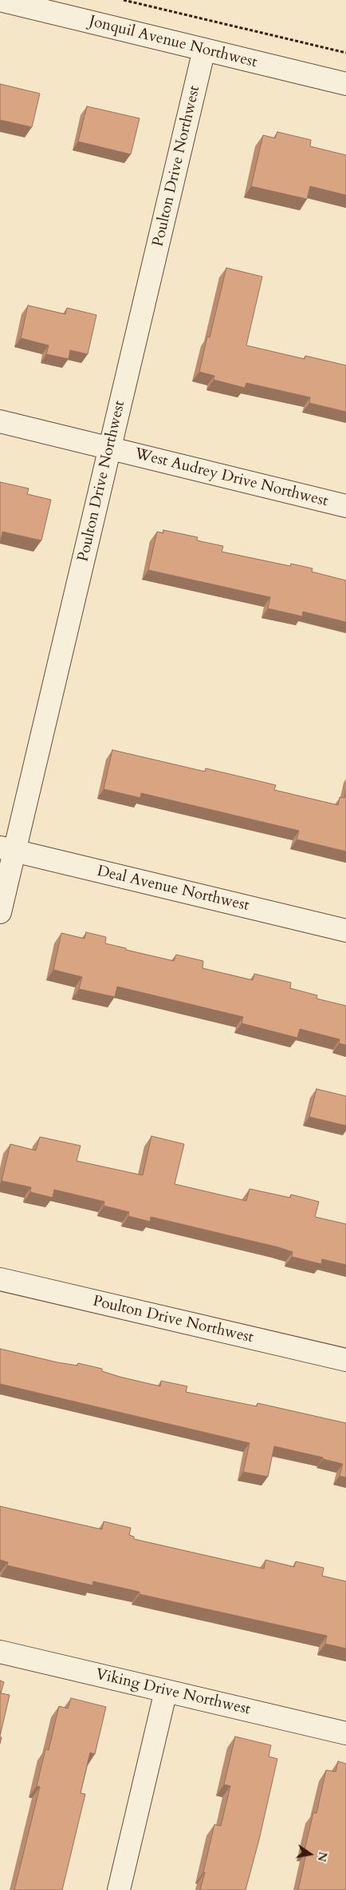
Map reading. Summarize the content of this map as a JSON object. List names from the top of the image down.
{
  "streets": {
    "street": [
      "Jonquil Avenue Northwest",
      "Poulton Drive Northwest",
      "West Audrey Drive Northwest",
      "Deal Avenue Northwest",
      "Viking Drive Northwest"
    ]
  },
  "crossings": [
    ["Jonquil Avenue Northwest", "Poulton Drive Northwest"],
    ["Poulton Drive Northwest", "West Audrey Drive Northwest"],
    ["Poulton Drive Northwest", "Deal Avenue Northwest"]
  ],
  "north": "right"
}
